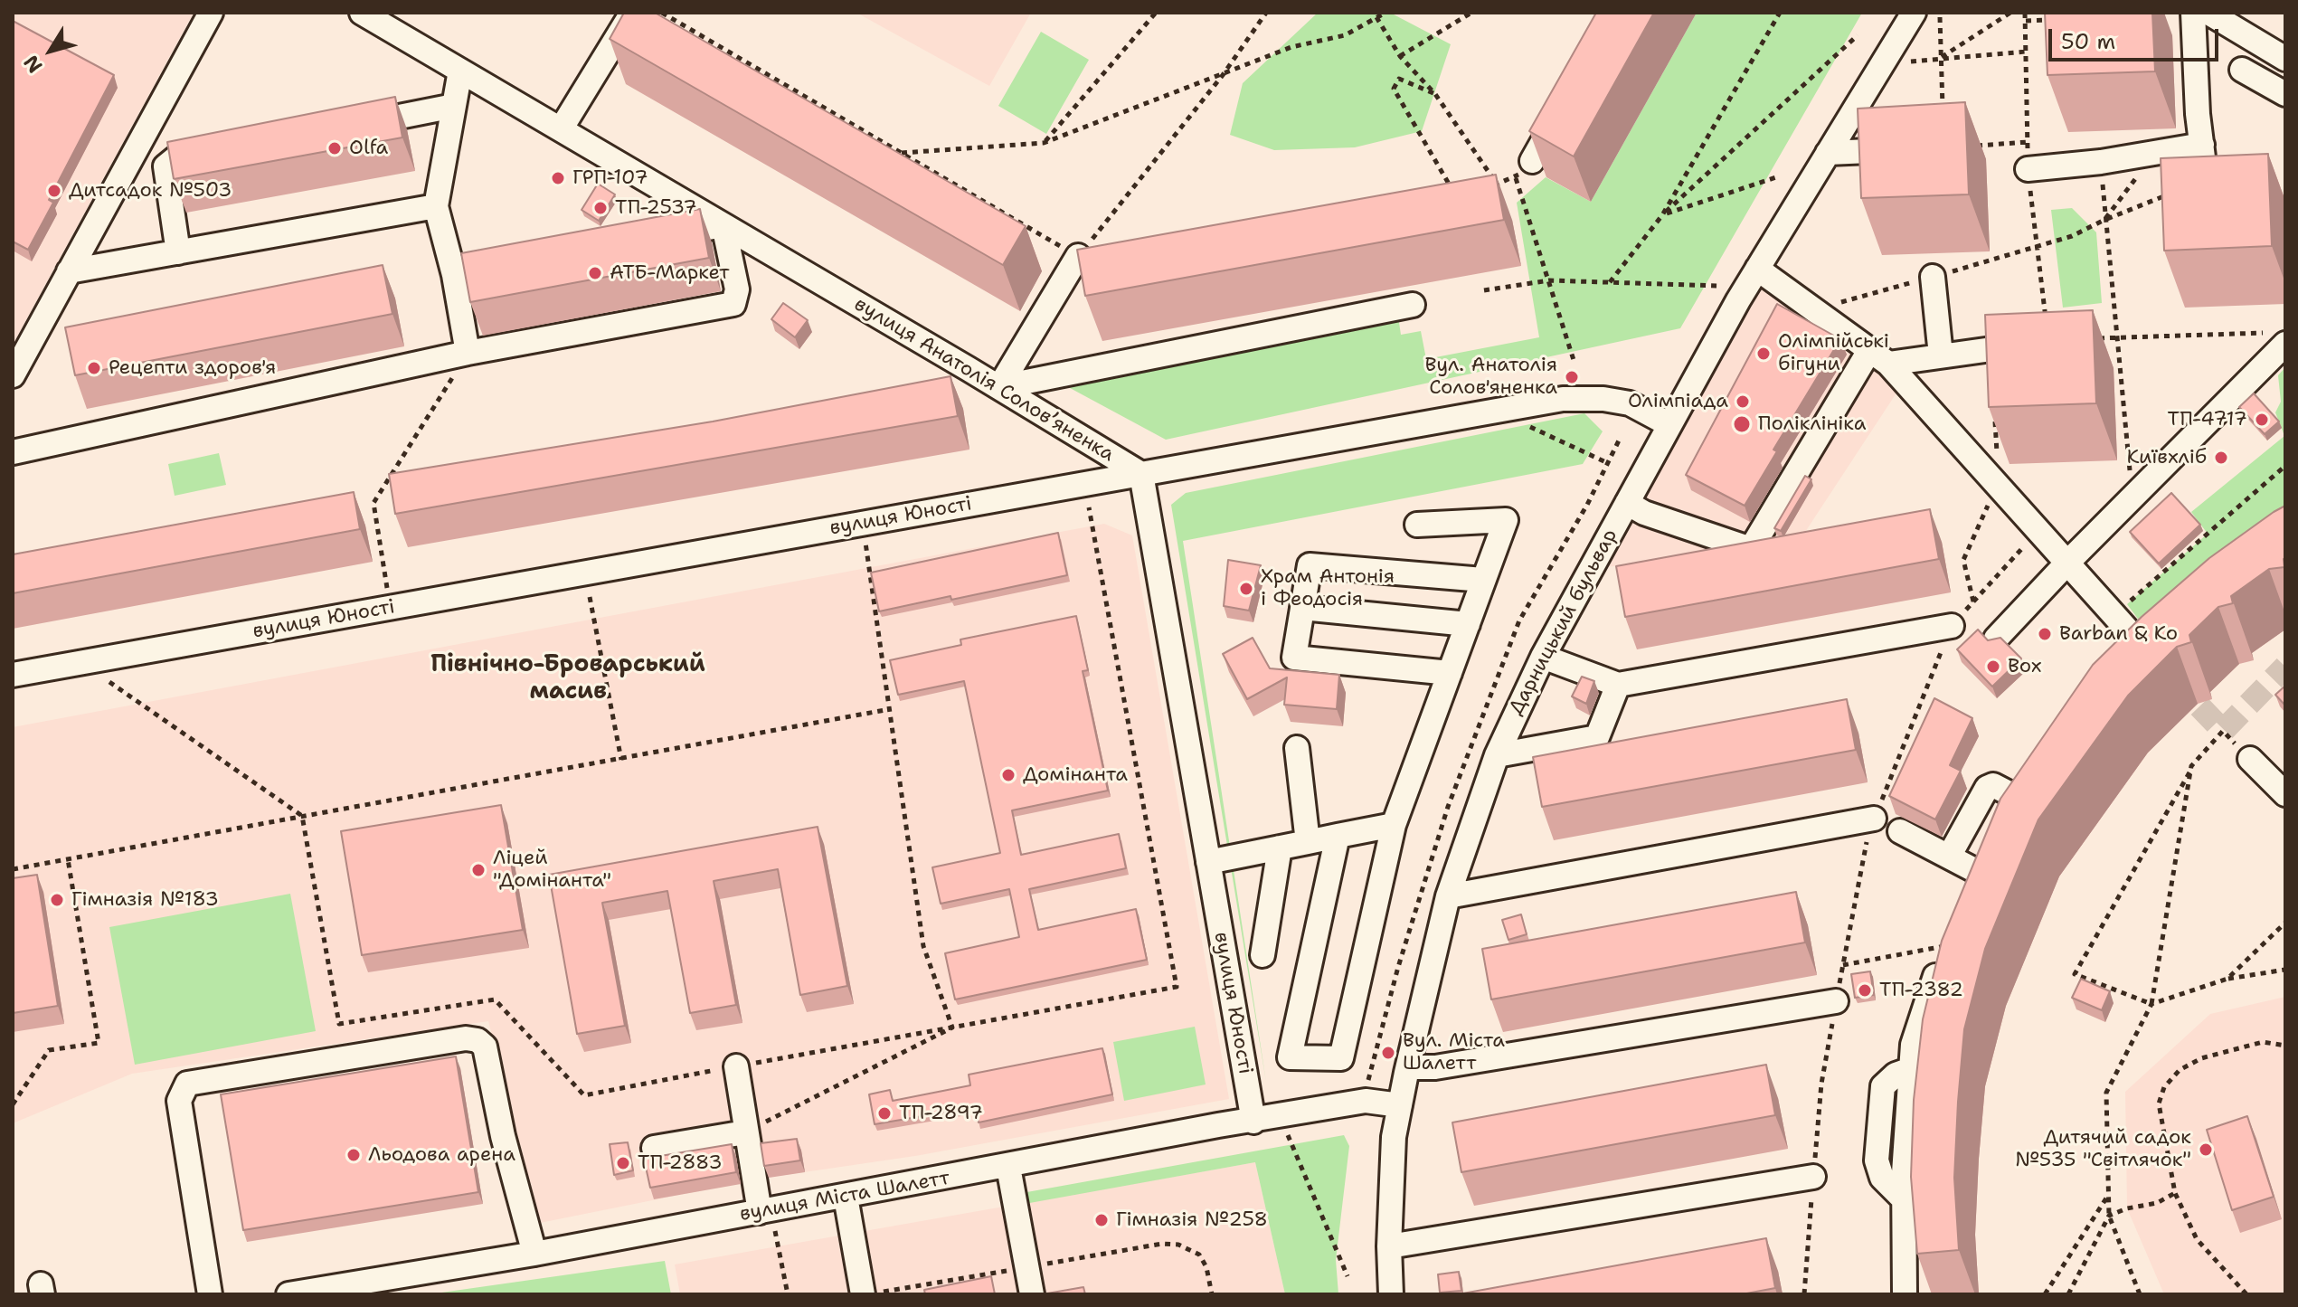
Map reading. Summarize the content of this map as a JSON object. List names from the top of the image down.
{
  "streets": {
    "street": [
      "вулиця Анатолія Соловʼяненка",
      "вулиця Юності",
      "Дарницький бульвар",
      "вулиця Міста Шалетт"
    ]
  },
  "crossings": [
    ["вулиця Анатолія Соловʼяненка", "вулиця Юності"],
    ["вулиця Юності", "вулиця Міста Шалетт"],
    ["Дарницький бульвар", "вулиця Міста Шалетт"]
  ],
  "districts": ["Північно-Броварський масив"],
  "places": [
    "Olfa",
    "ГРП-107",
    "Дитсадок №503",
    "ТП-2537",
    "АТБ-Маркет",
    "Олімпійські бігуни",
    "Рецепти здоров'я",
    "Вул. Анатолія Солов'яненка",
    "Олімпіада",
    "ТП-4717",
    "Поліклініка",
    "Київхліб",
    "Храм Антонія і Феодосія",
    "Barban & Ko",
    "Box",
    "Домінанта",
    "Ліцей \"Домінанта\"",
    "Гімназія №183",
    "ТП-2382",
    "Вул. Міста Шалетт",
    "ТП-2897",
    "Дитячий садок №535 \"Світлячок\"",
    "Льодова арена",
    "ТП-2883",
    "Гімназія №258"
  ],
  "scale_bar": "50 m",
  "north": "bottom left"
}
